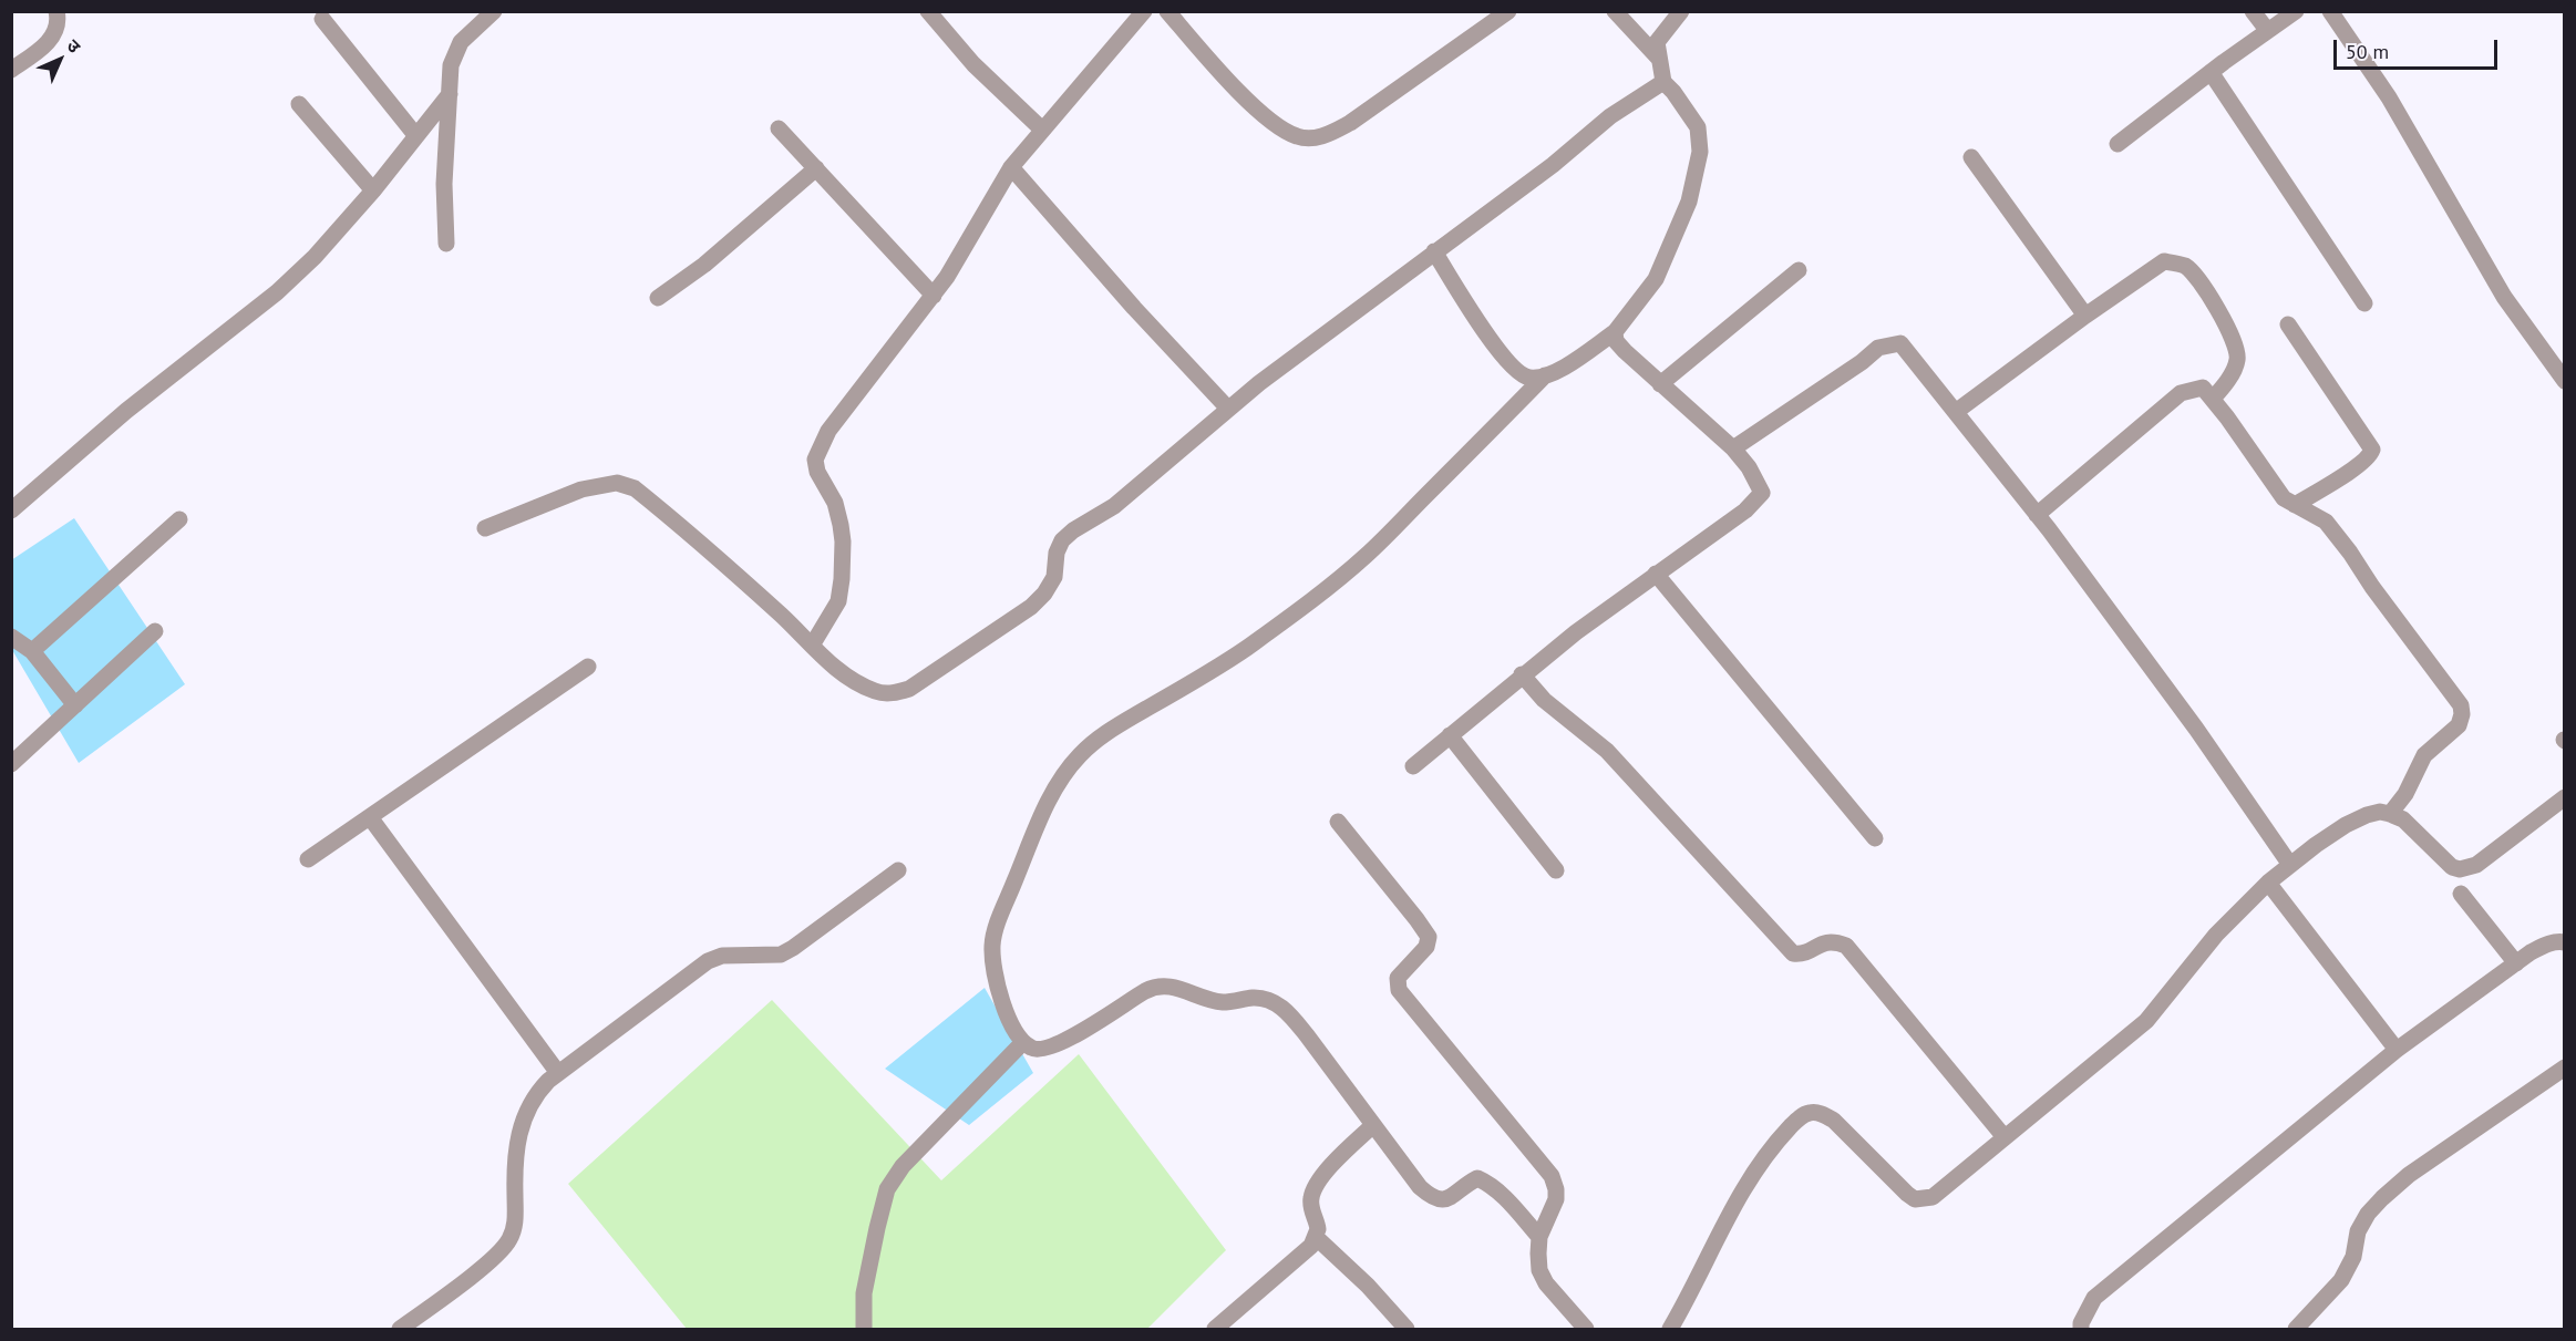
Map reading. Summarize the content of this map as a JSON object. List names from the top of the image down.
{
  "scale_bar": "50 m",
  "north": "top right"
}
